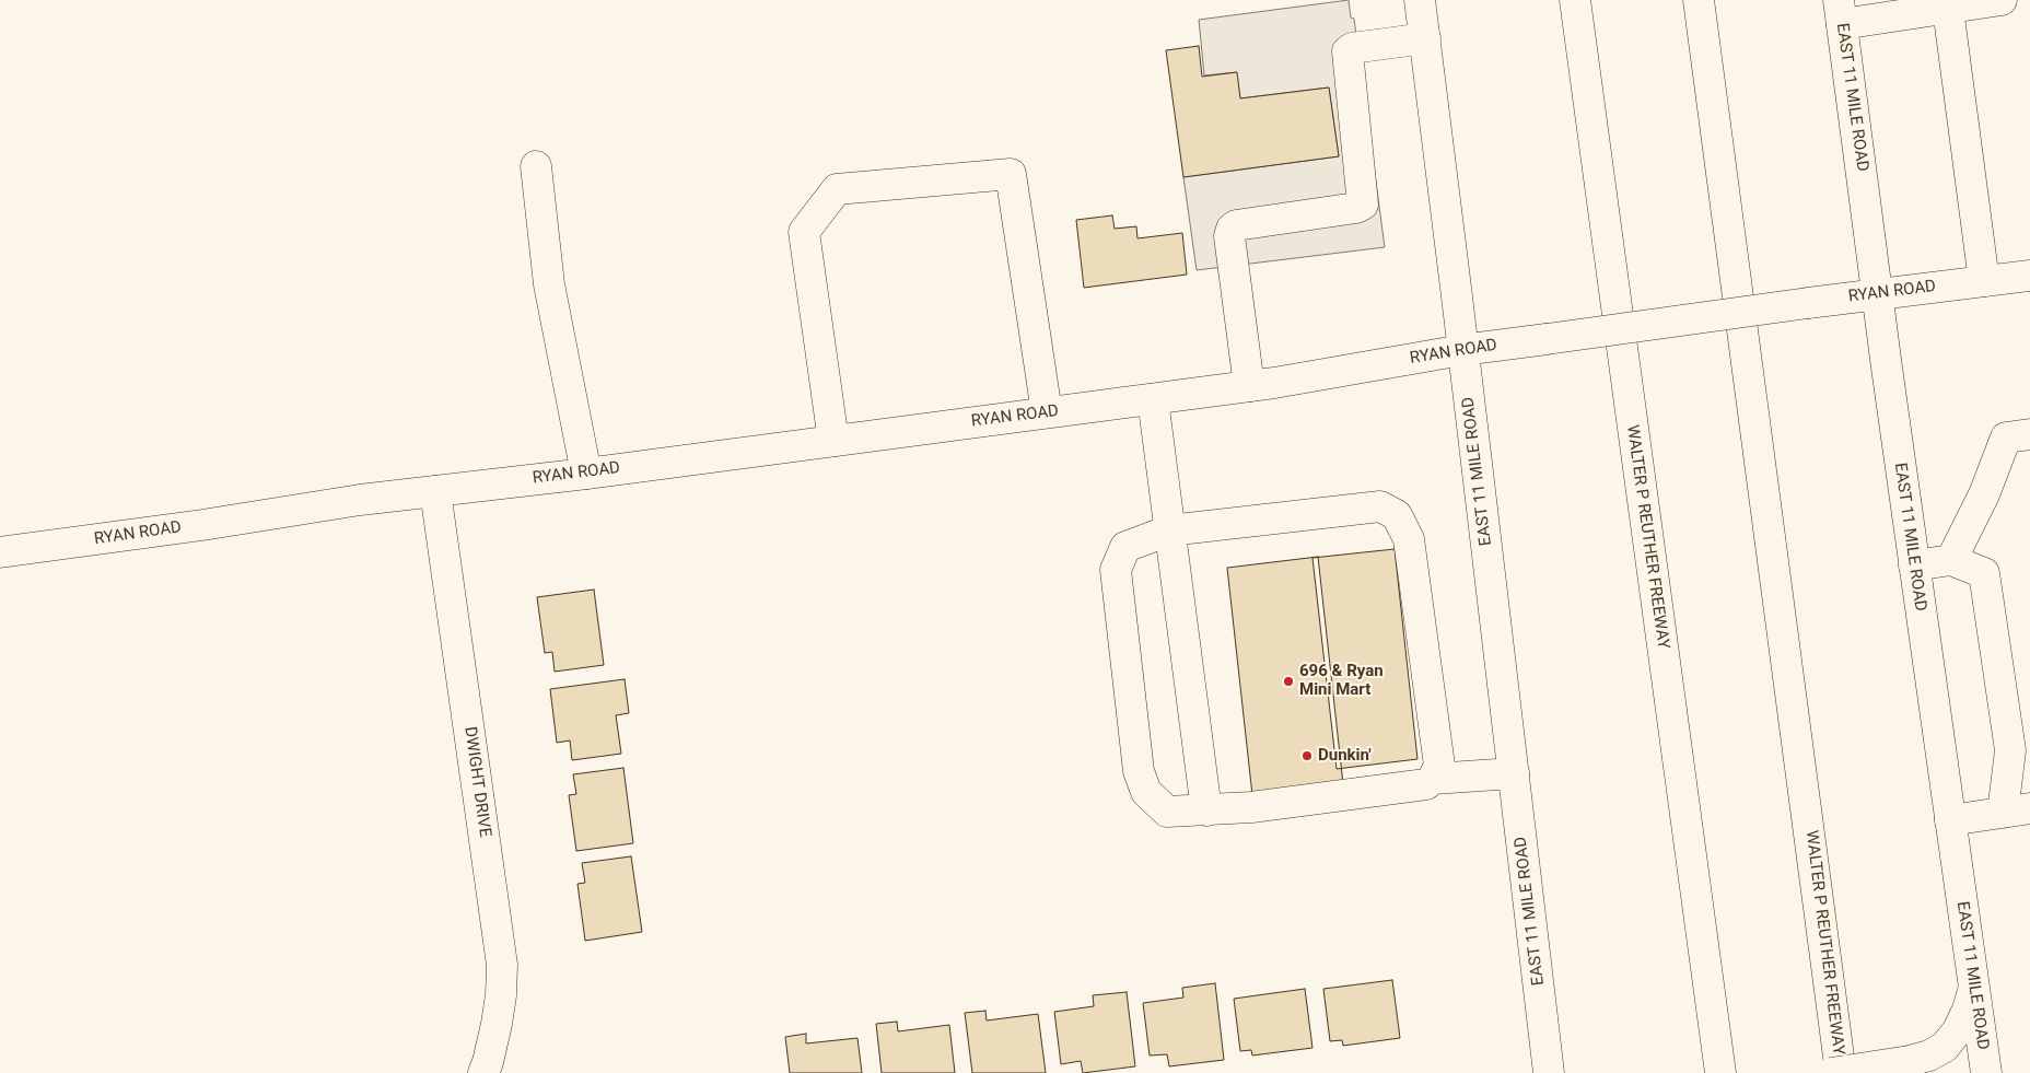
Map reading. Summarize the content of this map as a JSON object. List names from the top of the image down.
{
  "streets": {
    "main road": [
      "EAST 11 MILE ROAD",
      "RYAN ROAD",
      "WALTER P REUTHER FREEWAY",
      "DWIGHT DRIVE"
    ]
  },
  "crossings": [
    ["EAST 11 MILE ROAD", "RYAN ROAD"],
    ["RYAN ROAD", "DWIGHT DRIVE"]
  ],
  "places": ["696 & Ryan Mini Mart", "Dunkin'"]
}
